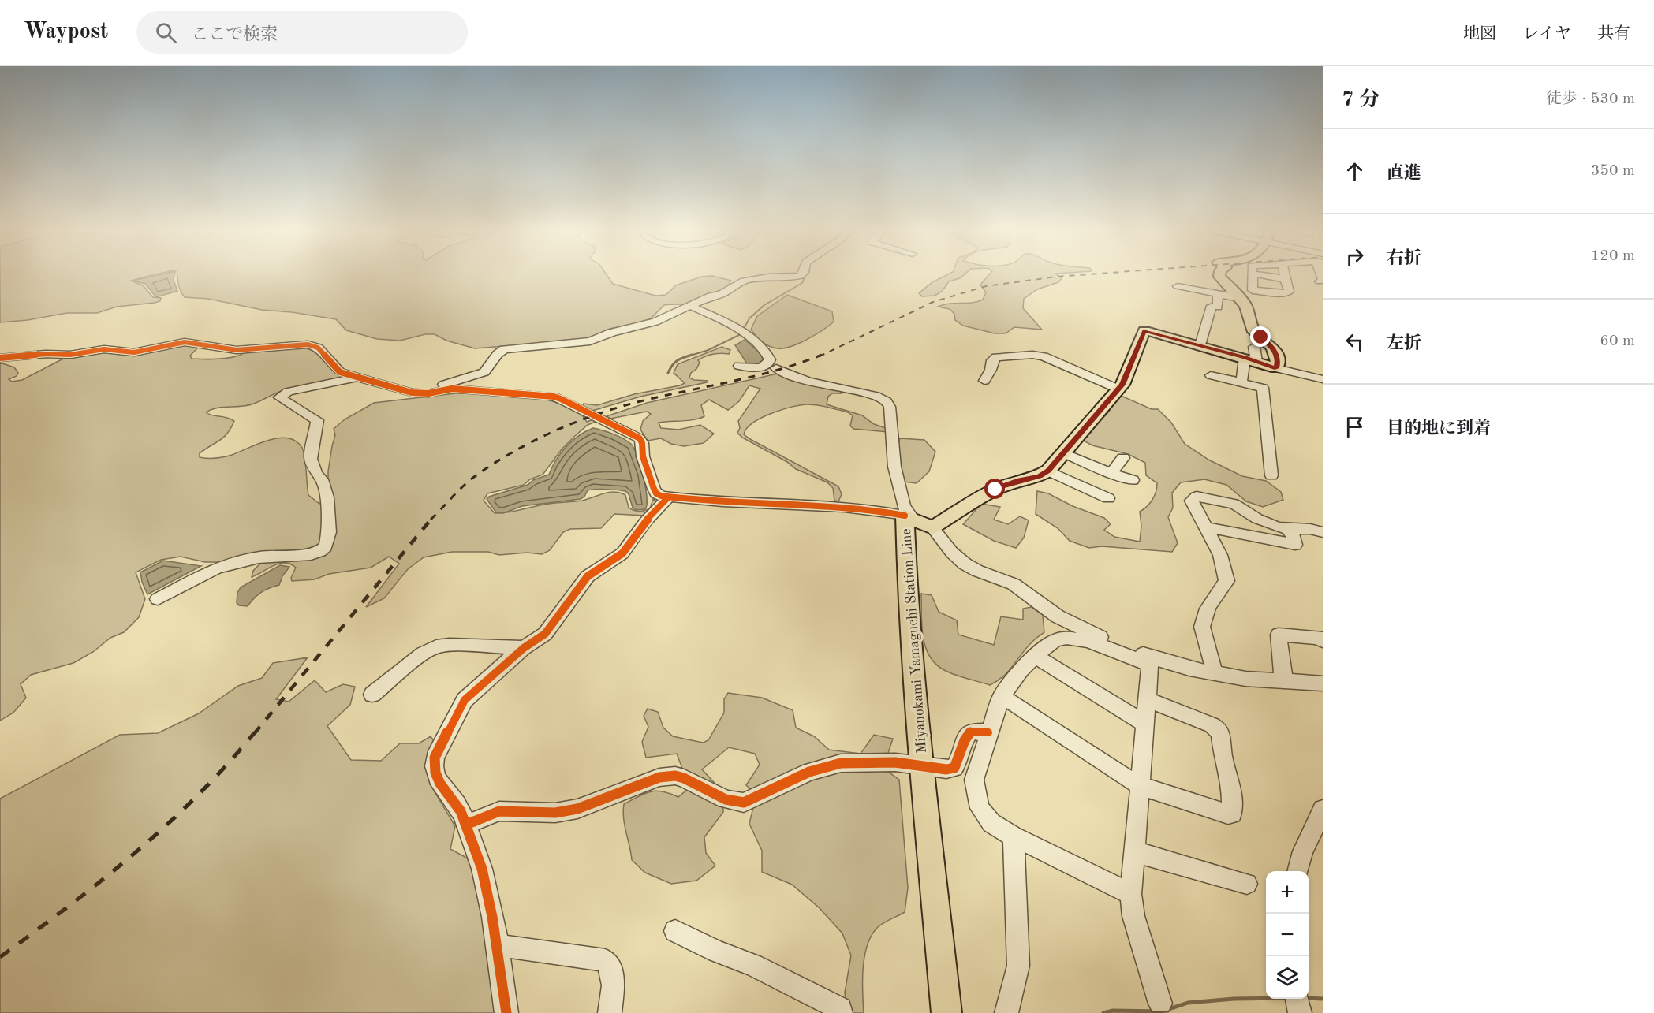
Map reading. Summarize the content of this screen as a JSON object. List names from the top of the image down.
{
  "streets": {
    "main road": ["Miyanokami Yamaguchi Station Line"]
  },
  "page": {
    "header": "Waypost",
    "search": "ここで検索",
    "nav": ["地図", "レイヤ", "共有"],
    "heading": ["7 分", "徒歩 · 530 m"],
    "list": [
      ["直進", "350 m"],
      ["右折", "120 m"],
      ["左折", "60 m"],
      "目的地に到着"
    ],
    "map_buttons": ["+", "−"]
  }
}
